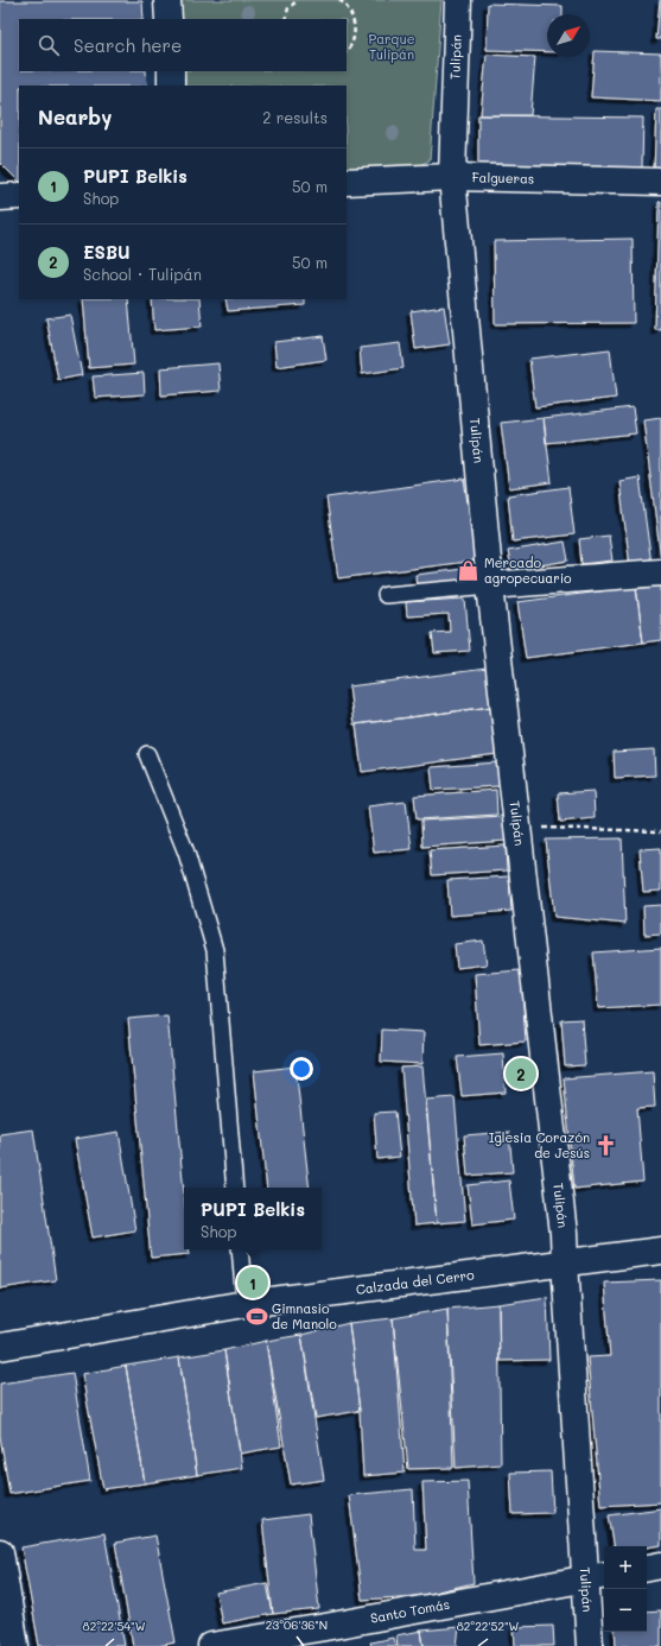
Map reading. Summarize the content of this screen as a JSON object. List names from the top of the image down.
{
  "streets": {
    "street": [
      "Tulipán",
      "Falgueras",
      "Calzada del Cerro",
      "Santo Tomás"
    ]
  },
  "crossings": [
    ["Tulipán", "Falgueras"],
    ["Tulipán", "Calzada del Cerro"],
    ["Tulipán", "Santo Tomás"]
  ],
  "parks": ["Parque Tulipán"],
  "places": {
    "shop": ["Mercado agropecuario"],
    "church": ["Iglesia Corazón de Jesús"],
    "sports": ["Gimnasio de Manolo"]
  },
  "north": "top right",
  "page": {
    "search": "Search here",
    "heading": ["Nearby", "2 results"],
    "list": [
      {
        "mark": "1",
        "name": "PUPI Belkis",
        "note": "Shop",
        "value": "50 m"
      },
      {
        "mark": "2",
        "name": "ESBU",
        "note": "School · Tulipán",
        "value": "50 m"
      }
    ],
    "pins": ["2", "1"],
    "popup": ["PUPI Belkis", "Shop"],
    "map_buttons": ["+", "−"]
  },
  "coordinates": ["23°06'36\"N", "82°22'54\"W", "82°22'52\"W"]
}
